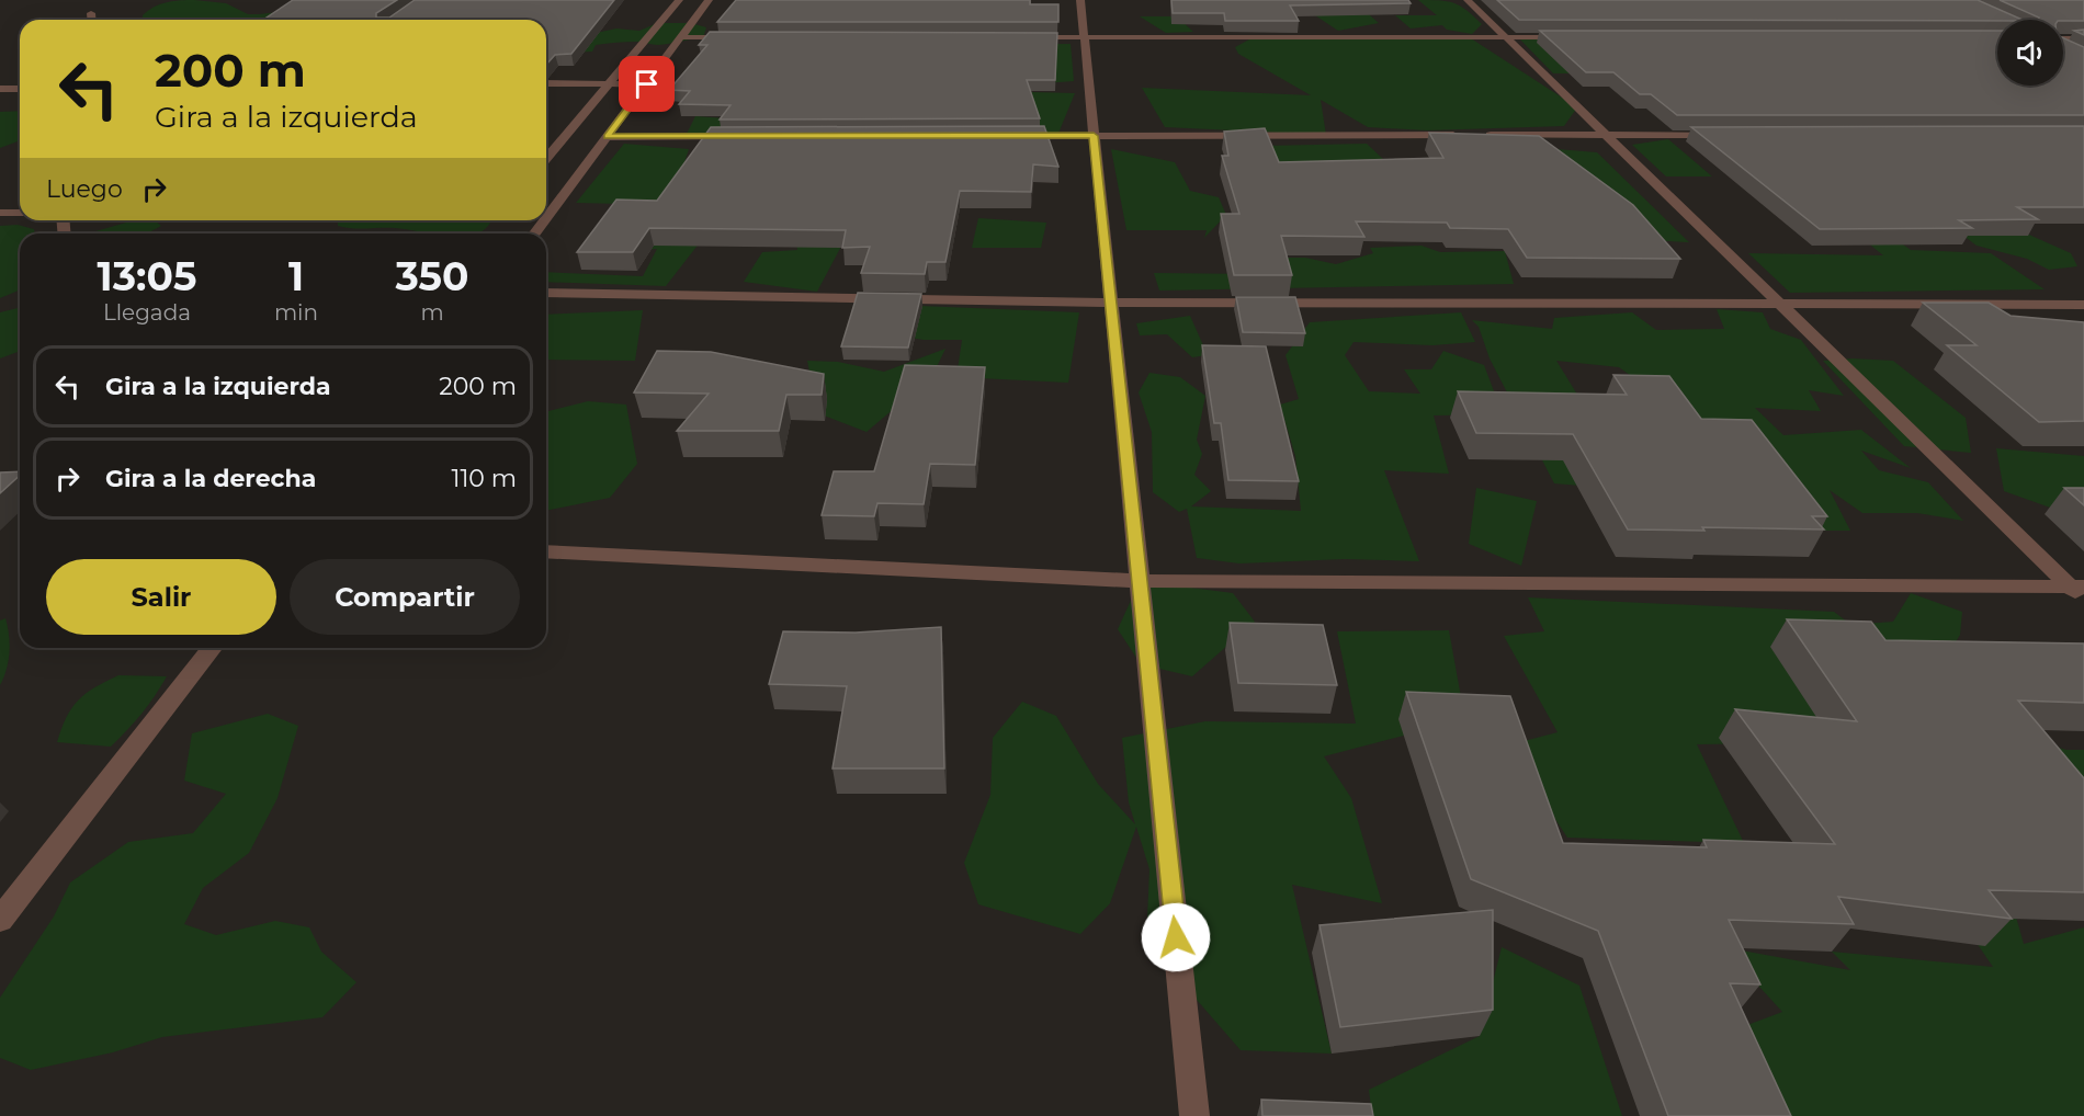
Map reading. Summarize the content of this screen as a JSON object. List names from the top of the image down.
{
  "page": {
    "turn": ["200 m", "Gira a la izquierda"],
    "then": "Luego",
    "eta": [
      "13:05",
      "Llegada",
      "1",
      "min",
      "350",
      "m"
    ],
    "list": [
      {
        "name": "Gira a la izquierda",
        "value": "200 m"
      },
      {
        "name": "Gira a la derecha",
        "value": "110 m"
      }
    ],
    "buttons": ["Salir", "Compartir"]
  }
}
